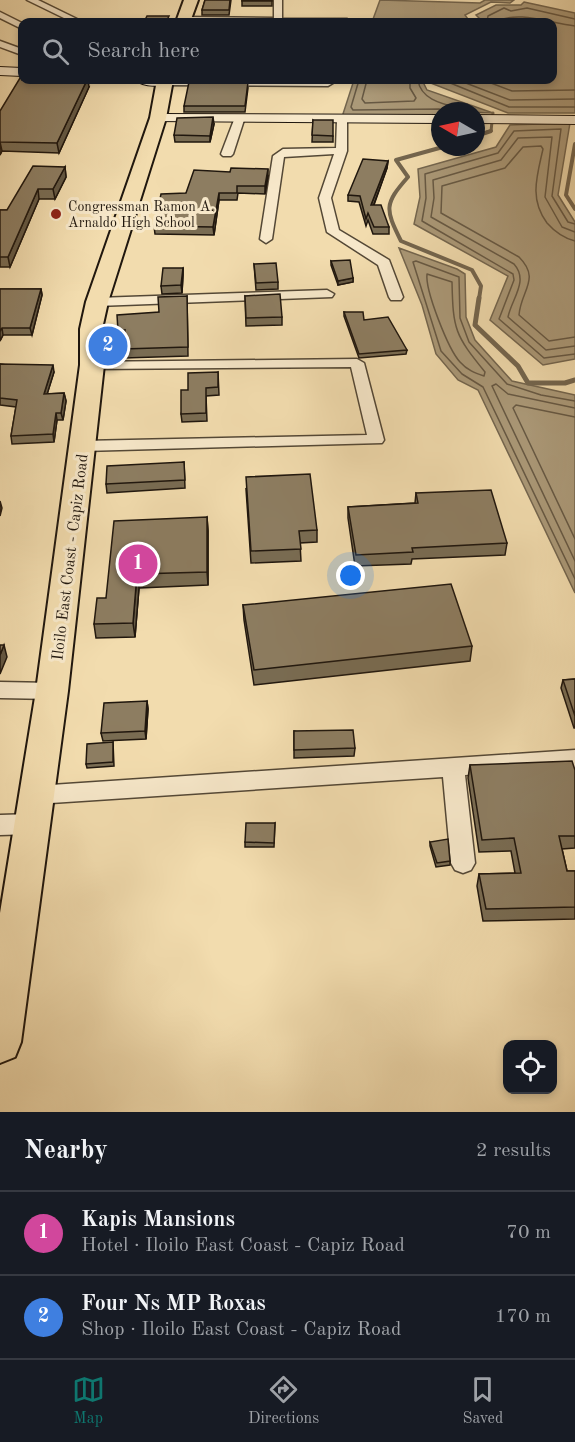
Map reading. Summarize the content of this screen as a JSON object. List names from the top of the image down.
{
  "streets": {
    "main road": ["Iloilo East Coast - Capiz Road"]
  },
  "places": ["Congressman Ramon A. Arnaldo High School"],
  "north": "left",
  "page": {
    "search": "Search here",
    "pins": ["2", "1"],
    "heading": ["Nearby", "2 results"],
    "list": [
      {
        "mark": "1",
        "name": "Kapis Mansions",
        "note": "Hotel · Iloilo East Coast - Capiz Road",
        "value": "70 m"
      },
      {
        "mark": "2",
        "name": "Four Ns MP Roxas",
        "note": "Shop · Iloilo East Coast - Capiz Road",
        "value": "170 m"
      }
    ],
    "nav": ["Map", "Directions", "Saved"]
  }
}
